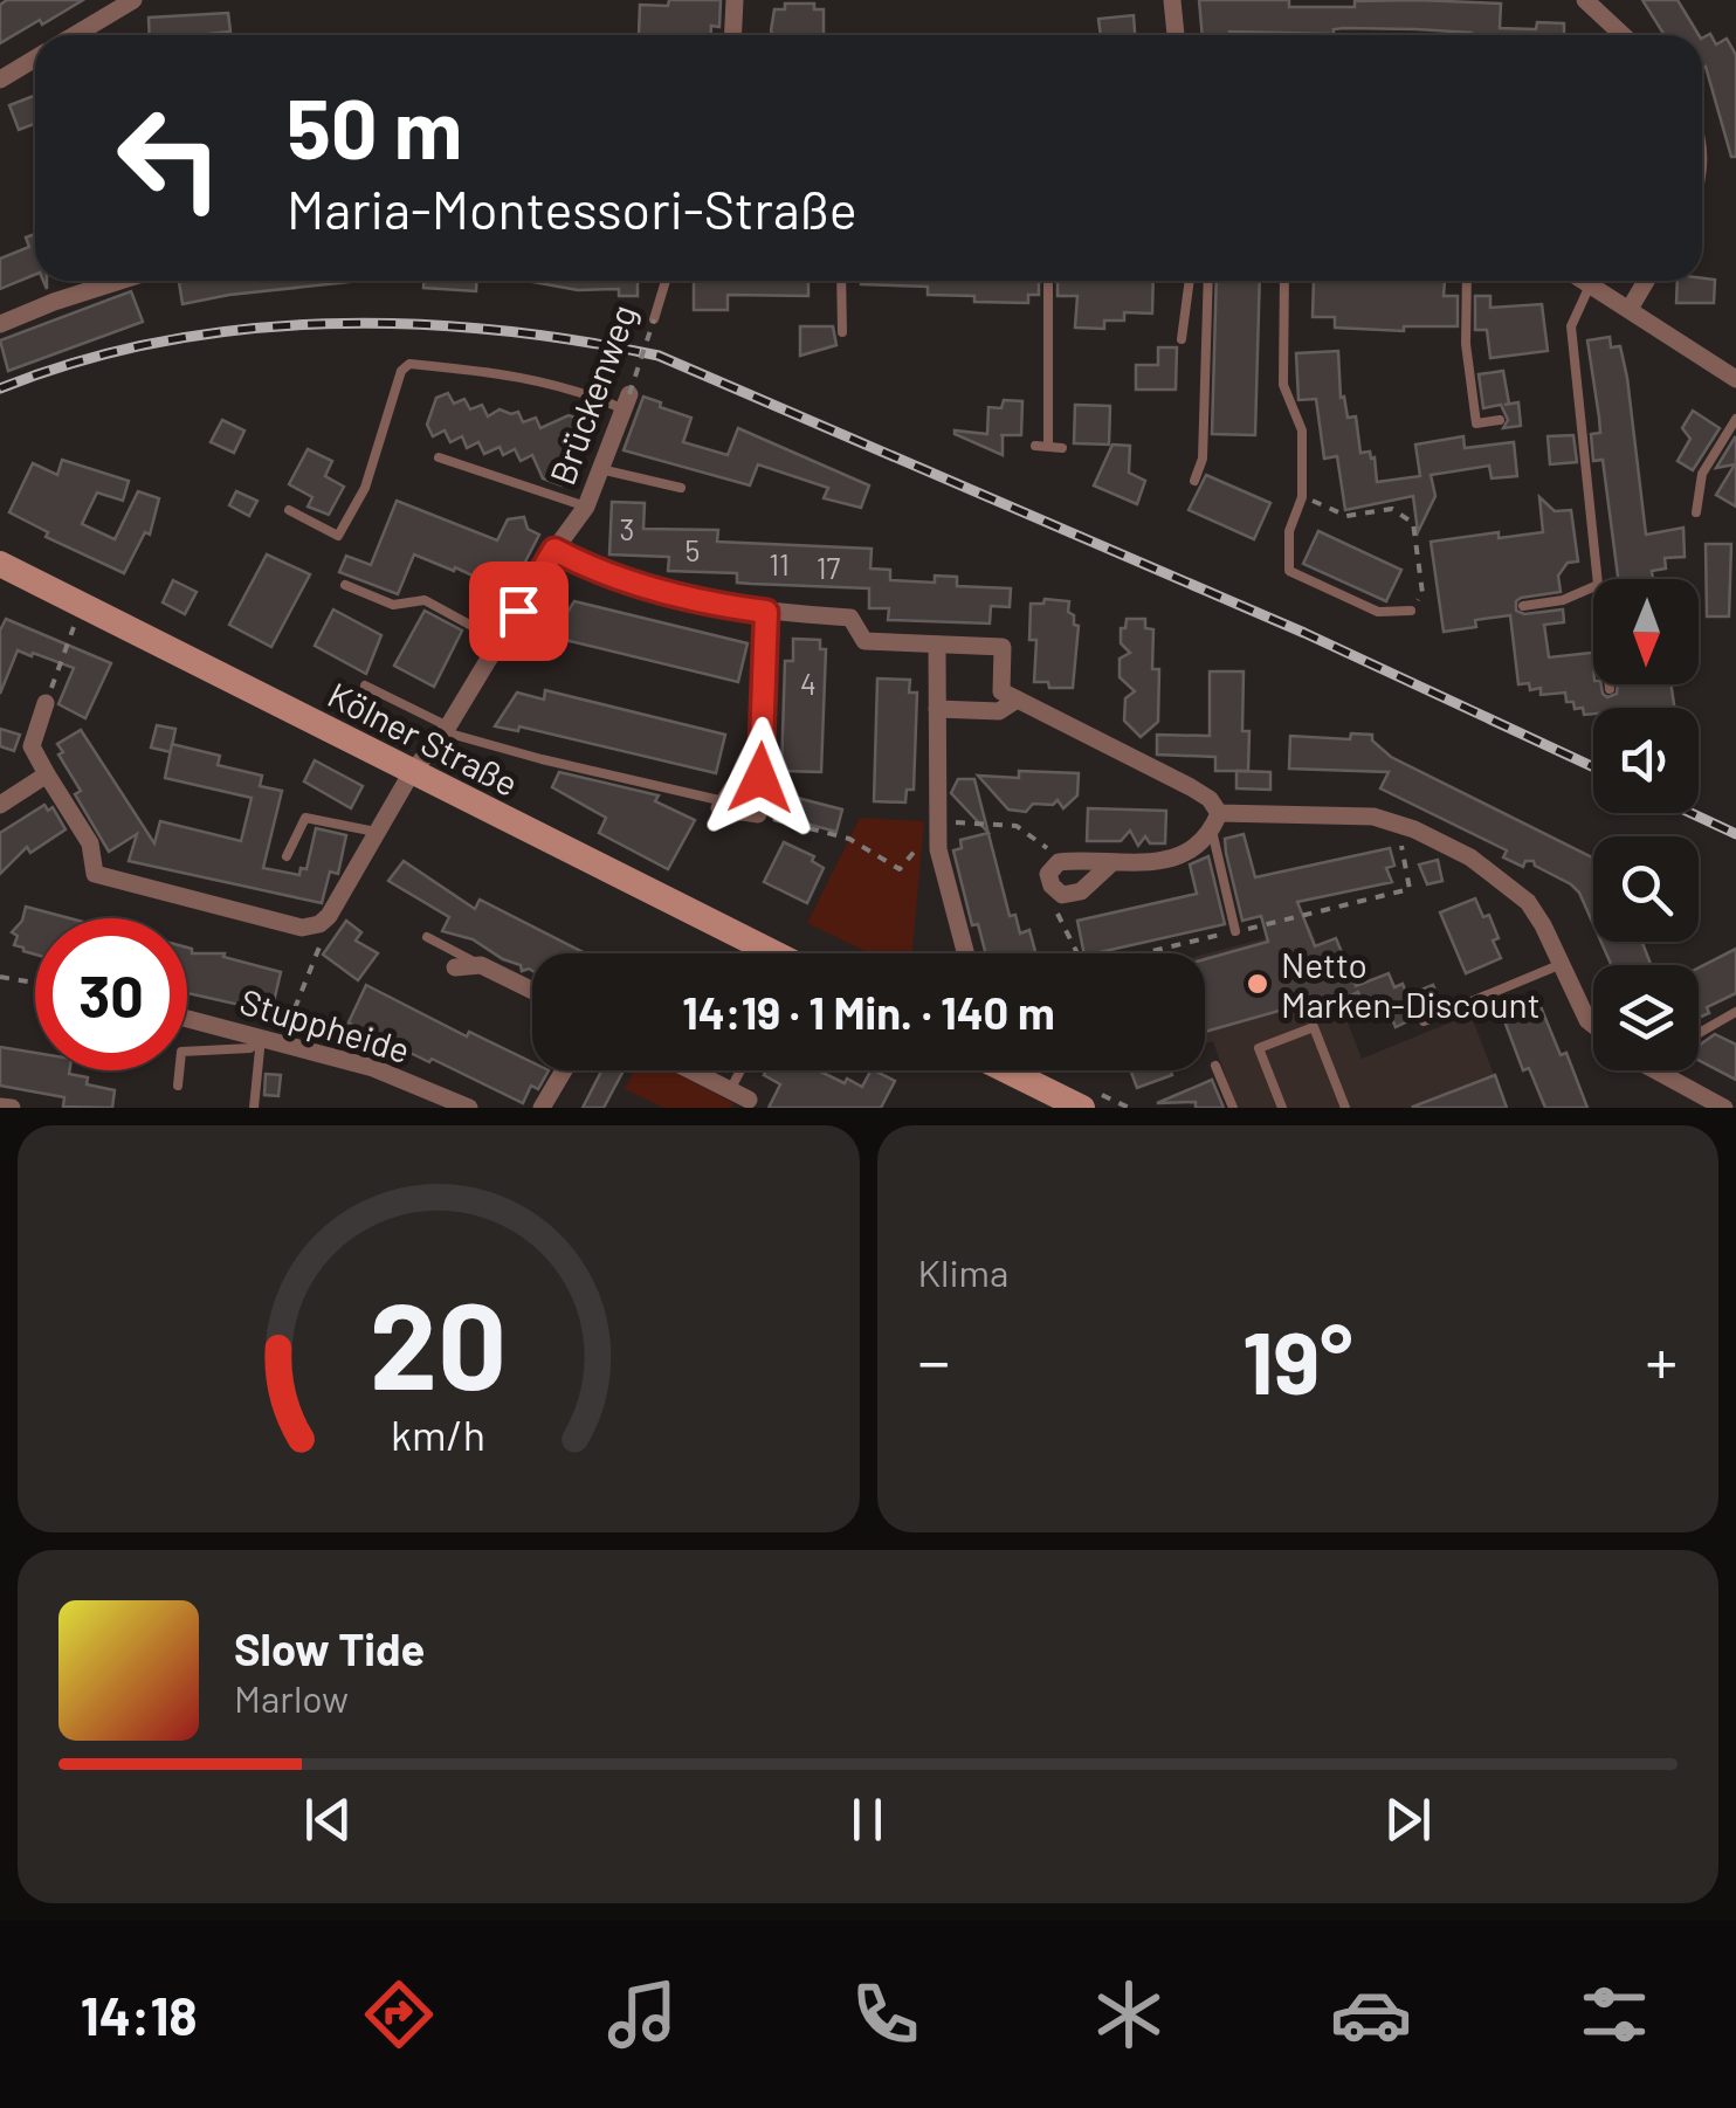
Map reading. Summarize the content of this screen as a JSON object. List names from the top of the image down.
{
  "streets": {
    "main road": ["Kölner Straße"],
    "street": ["Brückenweg", "Stuppheide"]
  },
  "crossings": [
    ["Brückenweg", "Kölner Straße"]
  ],
  "places": ["Netto Marken-Discount"],
  "house_numbers": [
    "3",
    "5",
    "11",
    "17",
    "4"
  ],
  "north": "bottom",
  "page": {
    "turn": ["50 m", "Maria-Montessori-Straße"],
    "limit": "30",
    "trip": "14:19 · 1 Min. · 140 m",
    "tile": "Klima",
    "heat": ["−", "19°", "+"],
    "song": ["Slow Tide", "Marlow"],
    "tabs": "14:18",
    "gauge": ["20", "km/h"]
  }
}
